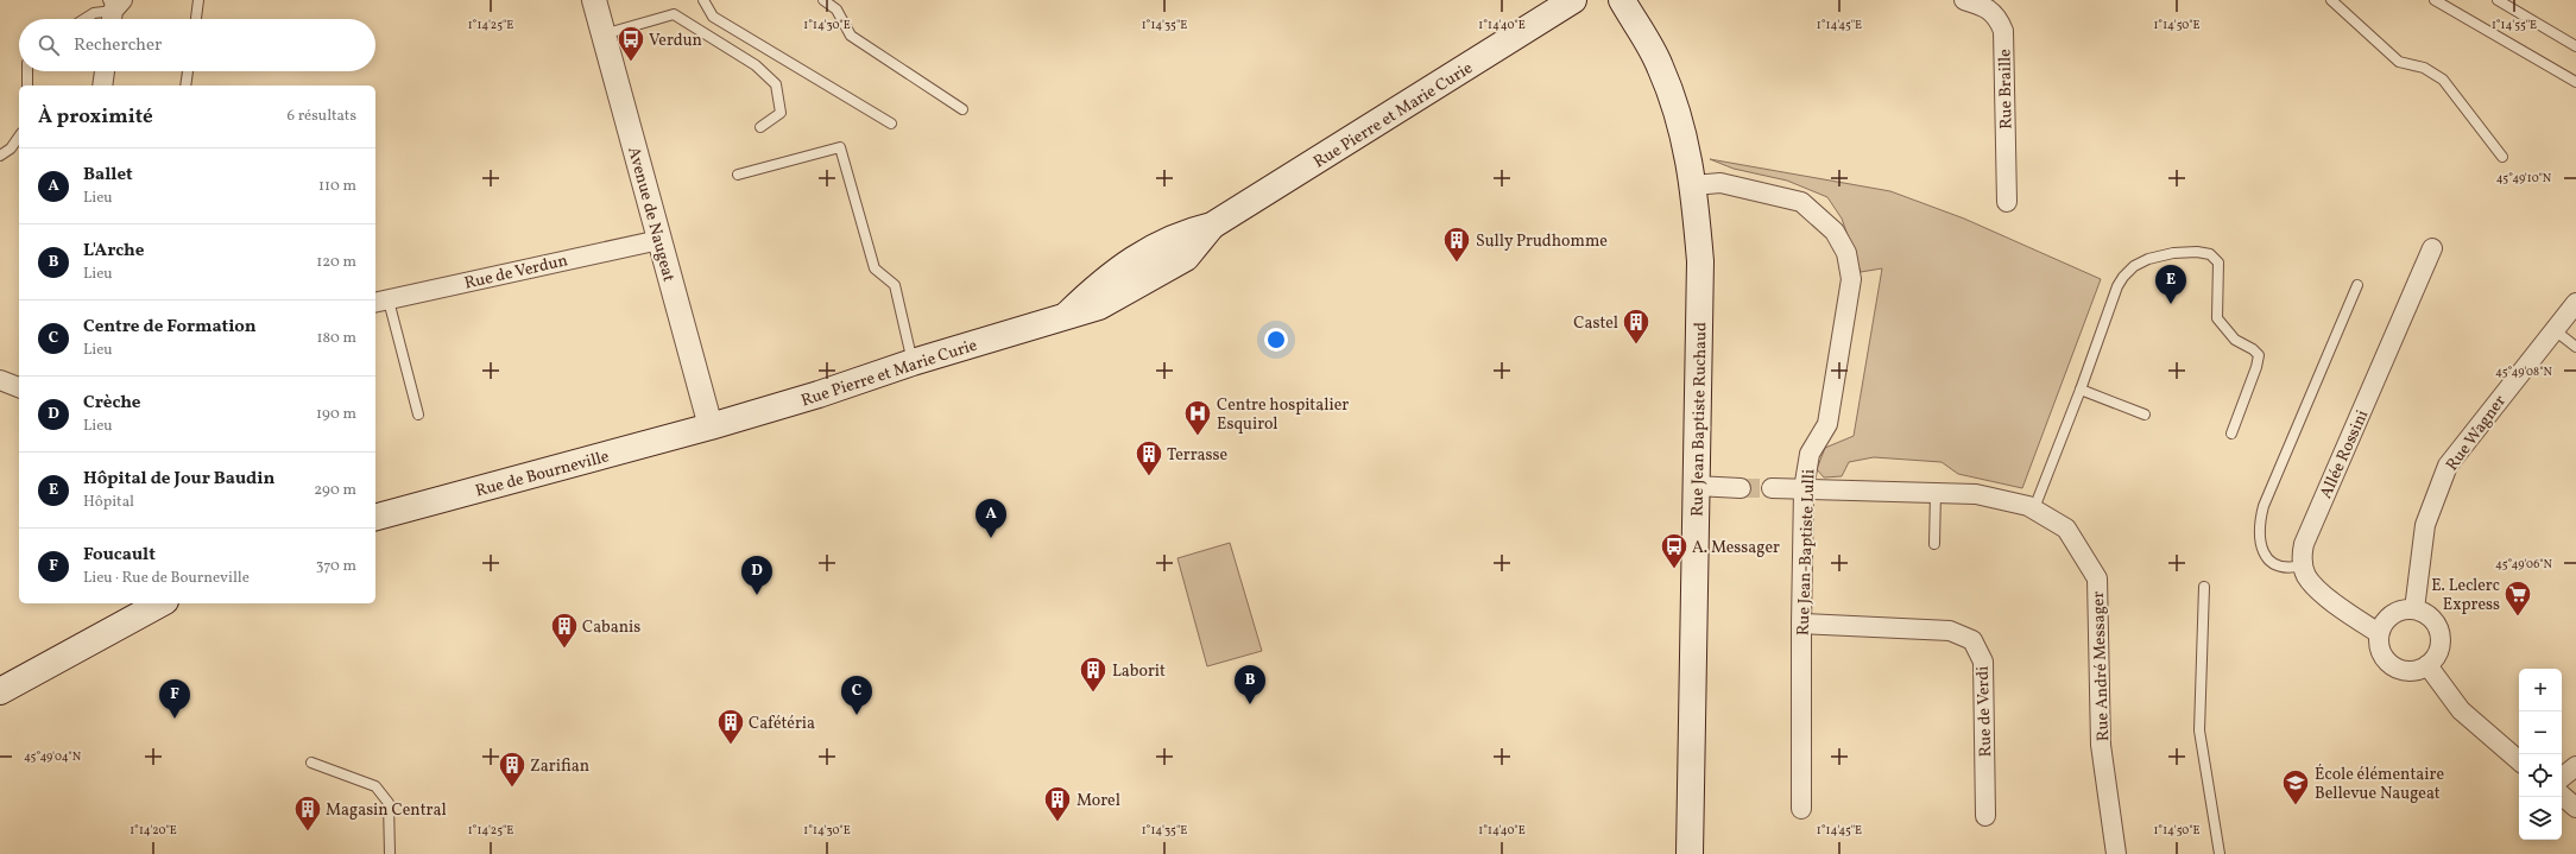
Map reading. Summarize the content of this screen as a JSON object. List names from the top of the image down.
{
  "streets": {
    "main road": ["Rue Pierre et Marie Curie", "Rue Jean Baptiste Ruchaud", "Rue de Bourneville"],
    "street": [
      "Rue Braille",
      "Avenue de Naugeat",
      "Rue de Verdun",
      "Rue Wagner",
      "Allée Rossini",
      "Rue Jean-Baptiste Lulli",
      "Rue André Messager",
      "Rue de Verdi"
    ]
  },
  "crossings": [
    ["Rue Pierre et Marie Curie", "Avenue de Naugeat"],
    ["Rue Pierre et Marie Curie", "Rue de Bourneville"],
    ["Avenue de Naugeat", "Rue de Verdun"],
    ["Avenue de Naugeat", "Rue de Bourneville"],
    ["Rue Jean Baptiste Ruchaud", "Rue Jean-Baptiste Lulli"],
    ["Rue Jean-Baptiste Lulli", "Rue André Messager"],
    ["Rue Jean-Baptiste Lulli", "Rue de Verdi"]
  ],
  "places": {
    "bus stop": ["Verdun", "A. Messager"],
    "building": [
      "Sully Prudhomme",
      "Castel",
      "Terrasse",
      "Cabanis",
      "Laborit",
      "Cafétéria",
      "Zarifian",
      "Morel",
      "Magasin Central"
    ],
    "hospital": ["Centre hospitalier Esquirol"],
    "supermarket": ["E. Leclerc Express"],
    "school or university": ["École élémentaire Bellevue Naugeat"]
  },
  "page": {
    "search": "Rechercher",
    "heading": ["À proximité", "6 résultats"],
    "list": [
      {
        "mark": "A",
        "name": "Ballet",
        "note": "Lieu",
        "value": "110 m"
      },
      {
        "mark": "B",
        "name": "L'Arche",
        "note": "Lieu",
        "value": "120 m"
      },
      {
        "mark": "C",
        "name": "Centre de Formation",
        "note": "Lieu",
        "value": "180 m"
      },
      {
        "mark": "D",
        "name": "Crèche",
        "note": "Lieu",
        "value": "190 m"
      },
      {
        "mark": "E",
        "name": "Hôpital de Jour Baudin",
        "note": "Hôpital",
        "value": "290 m"
      },
      {
        "mark": "F",
        "name": "Foucault",
        "note": "Lieu · Rue de Bourneville",
        "value": "370 m"
      }
    ],
    "pins": [
      "E",
      "A",
      "D",
      "B",
      "C",
      "F"
    ],
    "map_buttons": ["+", "−"]
  },
  "coordinates": [
    "1°14'25\"E",
    "1°14'30\"E",
    "1°14'35\"E",
    "1°14'40\"E",
    "1°14'45\"E",
    "1°14'50\"E",
    "1°14'55\"E",
    "45°49'10\"N",
    "45°49'08\"N",
    "45°49'06\"N",
    "45°49'04\"N",
    "1°14'20\"E"
  ]
}
